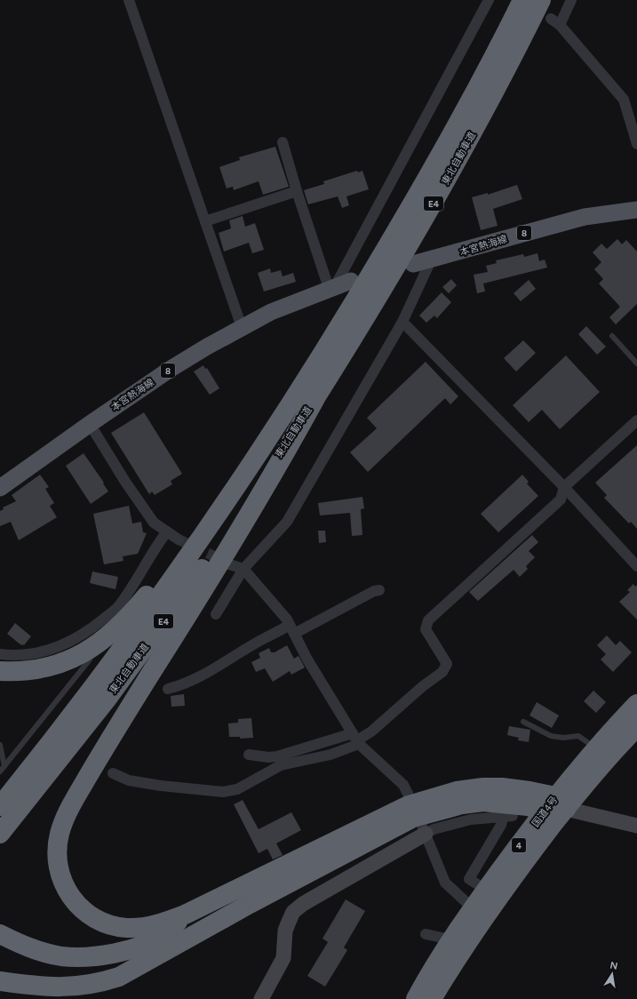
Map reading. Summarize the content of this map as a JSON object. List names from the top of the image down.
{
  "streets": {
    "highway": [
      "東北自動車道",
      "E4",
      "国道4号",
      "4"
    ],
    "main road": ["8", "本宮熱海線"]
  },
  "north": "top"
}
